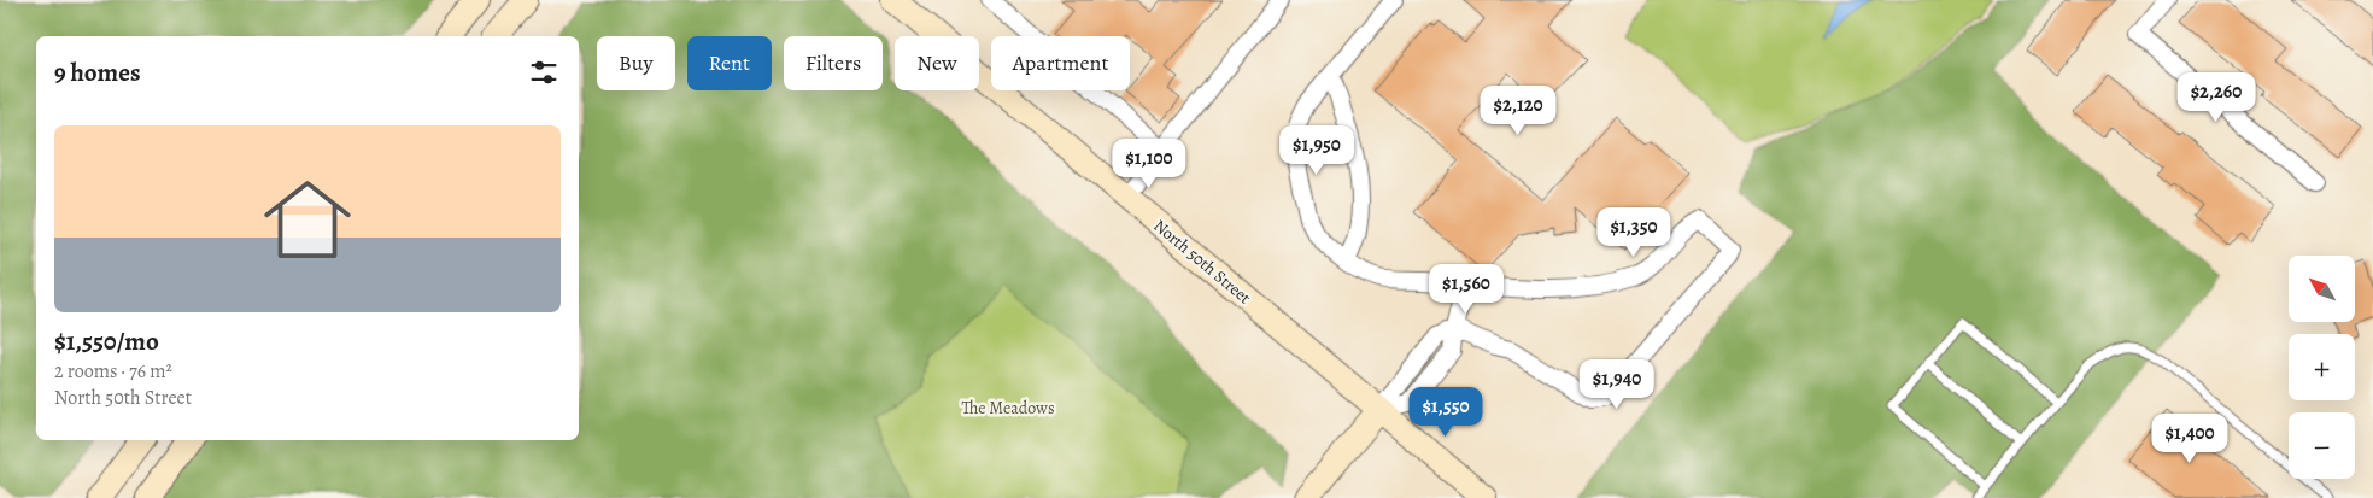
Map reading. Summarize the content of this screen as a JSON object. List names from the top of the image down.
{
  "streets": {
    "street": ["North 50th Street"]
  },
  "parks": ["The Meadows"],
  "north": "top left",
  "page": {
    "chip": [
      "Buy",
      "Rent",
      "Filters",
      "New",
      "Apartment"
    ],
    "heading": "9 homes",
    "price": [
      "$2,260",
      "$2,120",
      "$1,950",
      "$1,100",
      "$1,350",
      "$1,560",
      "$1,940",
      "$1,550",
      "$1,400"
    ],
    "list": [
      {
        "name": "$1,550/mo",
        "note": "2 rooms · 76 m² · North 50th Street"
      }
    ],
    "map_buttons": ["+", "−"]
  }
}
